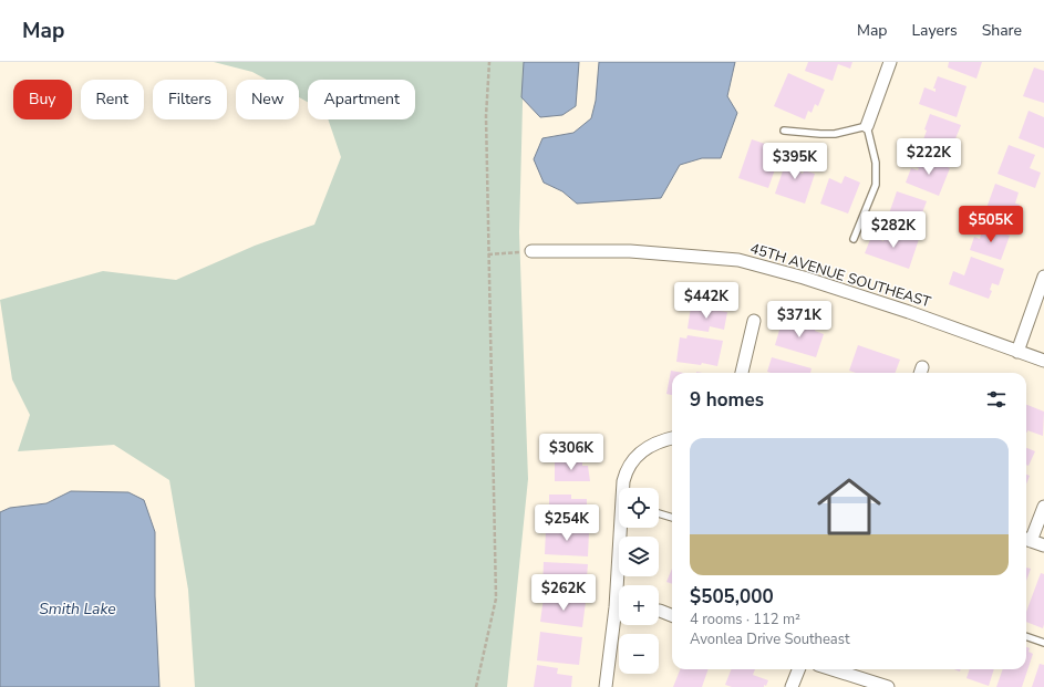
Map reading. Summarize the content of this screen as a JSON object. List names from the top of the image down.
{
  "streets": {
    "street": ["45TH AVENUE SOUTHEAST"]
  },
  "water": ["Smith Lake"],
  "page": {
    "header": "Map",
    "nav": ["Map", "Layers", "Share"],
    "chip": [
      "Buy",
      "Rent",
      "Filters",
      "New",
      "Apartment"
    ],
    "price": [
      "$222K",
      "$395K",
      "$505K",
      "$282K",
      "$442K",
      "$371K",
      "$306K",
      "$254K",
      "$262K"
    ],
    "heading": "9 homes",
    "list": [
      {
        "name": "$505,000",
        "note": "4 rooms · 112 m² · Avonlea Drive Southeast"
      }
    ],
    "map_buttons": ["+", "−"]
  }
}
